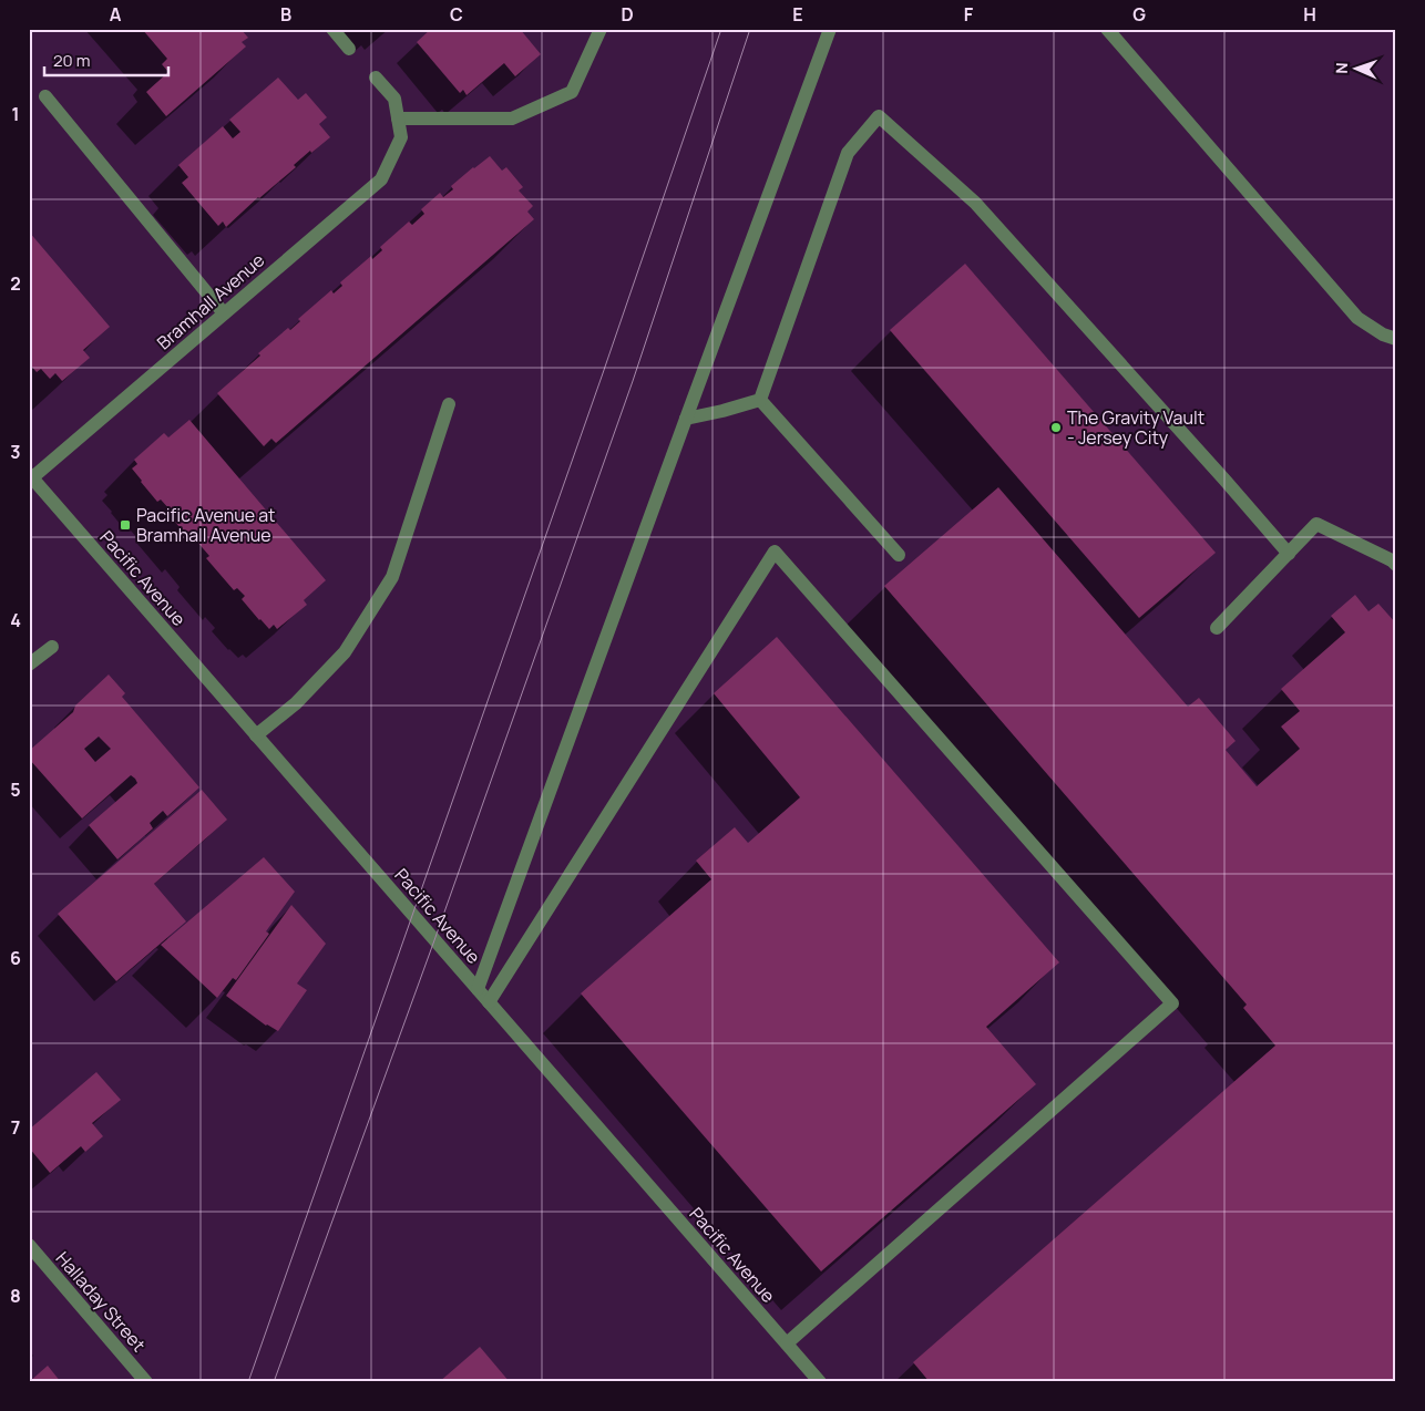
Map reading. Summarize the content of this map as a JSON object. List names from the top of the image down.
{
  "streets": {
    "street": ["Bramhall Avenue", "Pacific Avenue", "Halladay Street"]
  },
  "crossings": [
    ["Bramhall Avenue", "Pacific Avenue"]
  ],
  "places": {
    "other": ["The Gravity Vault - Jersey City"],
    "transit": ["Pacific Avenue at Bramhall Avenue"]
  },
  "scale_bar": "20 m",
  "north": "left",
  "grid": {
    "columns": [
      "A",
      "B",
      "C",
      "D",
      "E",
      "F",
      "G",
      "H"
    ],
    "rows": [
      "1",
      "2",
      "3",
      "4",
      "5",
      "6",
      "7",
      "8"
    ]
  }
}
